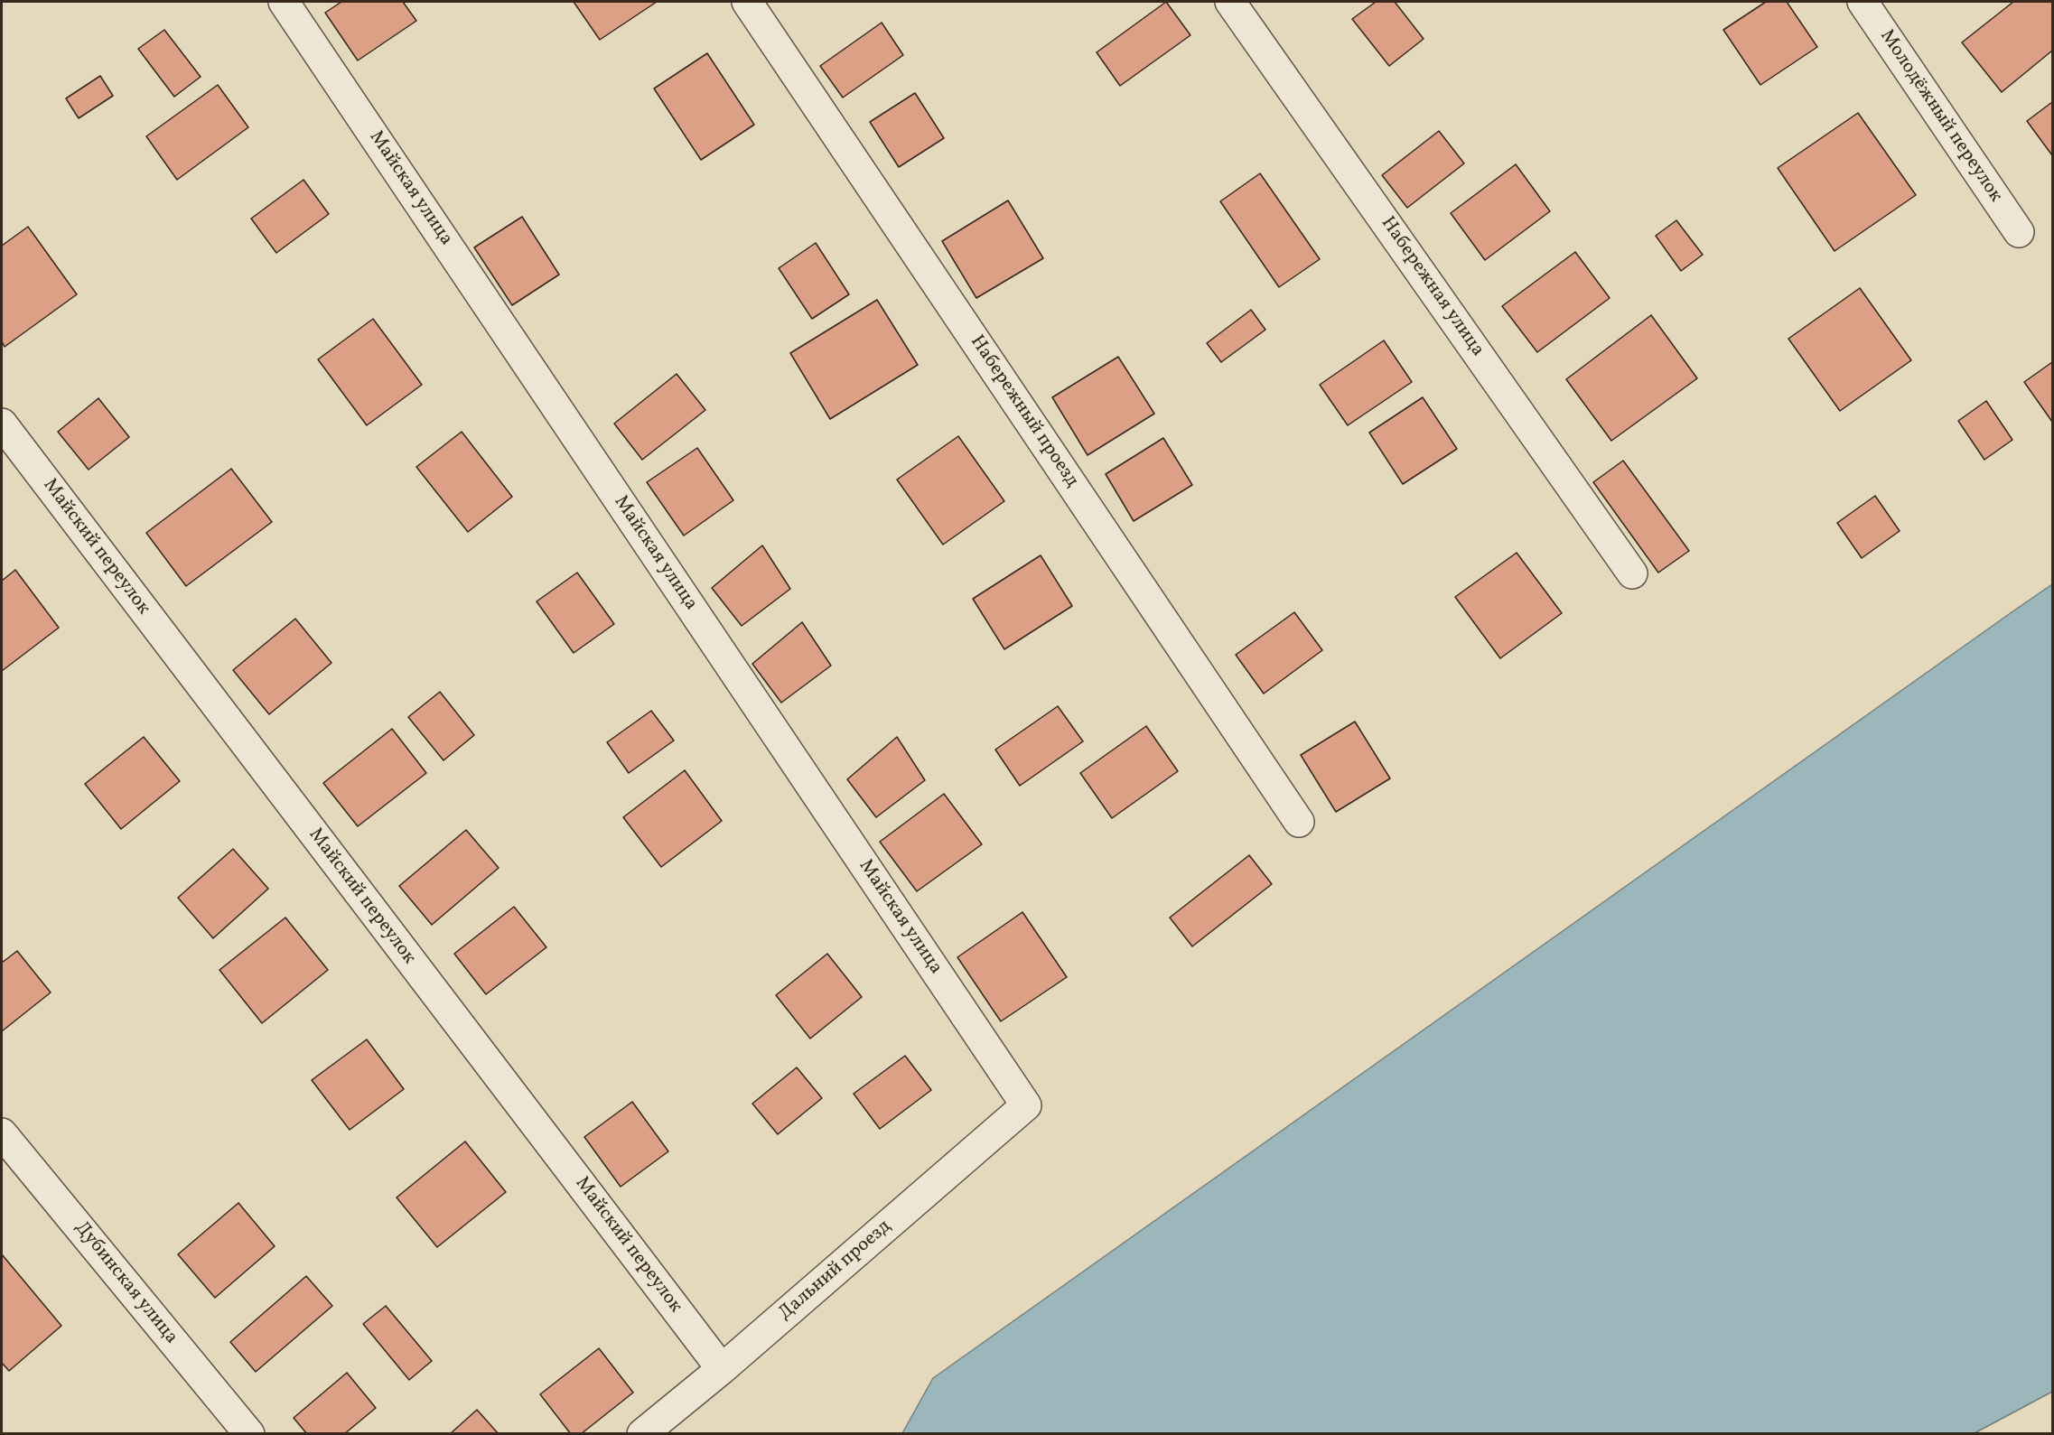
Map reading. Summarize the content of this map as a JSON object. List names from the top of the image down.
{
  "streets": {
    "street": [
      "Молодёжный переулок",
      "Майская улица",
      "Набережная улица",
      "Набережный проезд",
      "Майский переулок",
      "Дальний проезд",
      "Дубинская улица"
    ]
  },
  "crossings": [
    ["Майская улица", "Дальний проезд"],
    ["Майский переулок", "Дальний проезд"]
  ]
}
